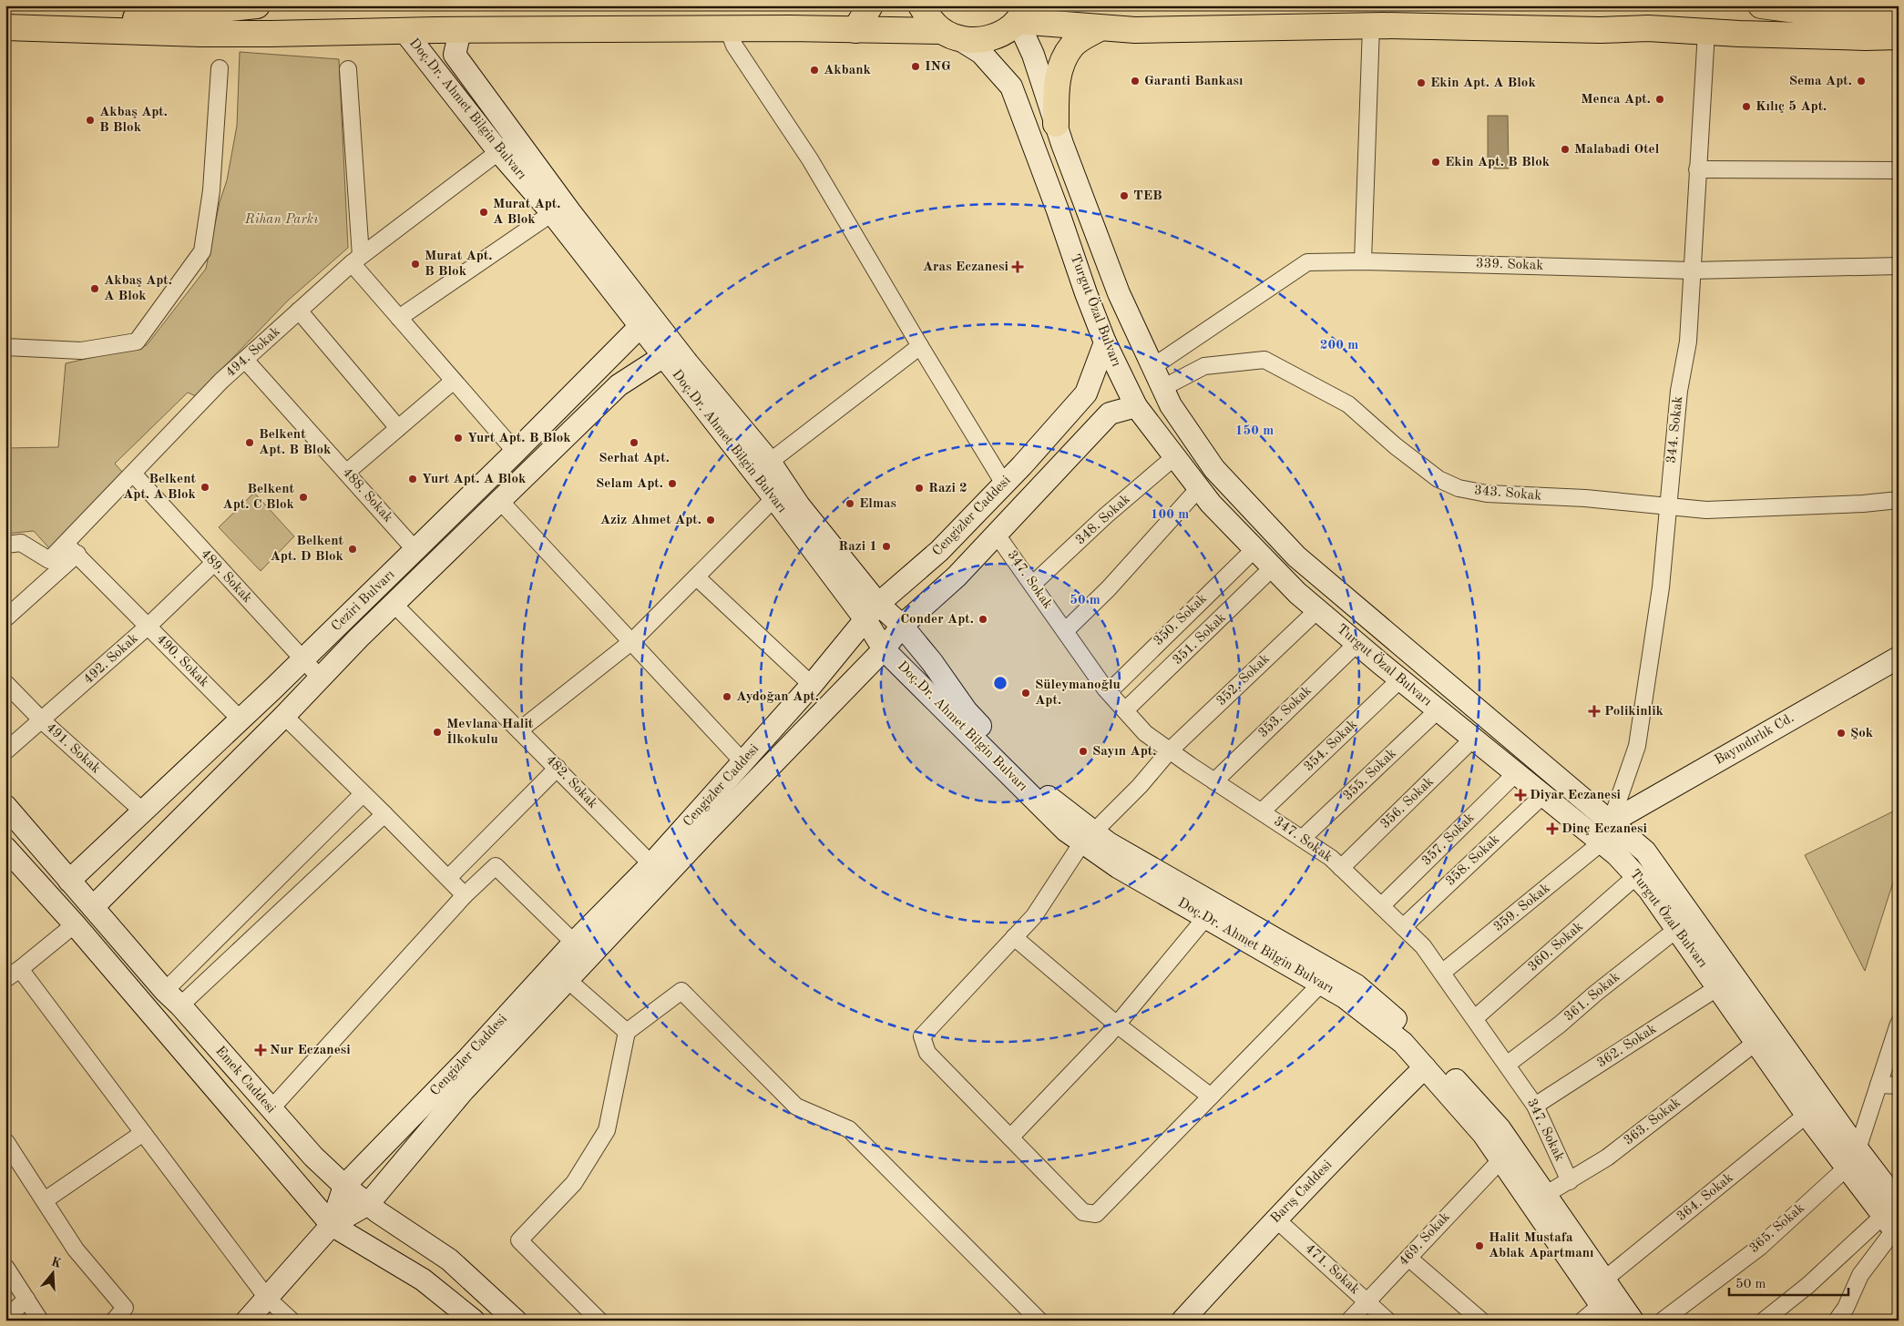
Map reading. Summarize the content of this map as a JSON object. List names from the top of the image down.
{
  "streets": {
    "main road": [
      "Doç.Dr. Ahmet Bilgin Bulvarı",
      "Turgut Özal Bulvarı",
      "Cengizler Caddesi",
      "Ceziri Bulvarı",
      "Bayındırlık Cd.",
      "Emek Caddesi",
      "Barış Caddesi"
    ],
    "street": [
      "339. Sokak",
      "494. Sokak",
      "344. Sokak",
      "343. Sokak",
      "488. Sokak",
      "348. Sokak",
      "489. Sokak",
      "347. Sokak",
      "350. Sokak",
      "351. Sokak",
      "492. Sokak",
      "490. Sokak",
      "352. Sokak",
      "353. Sokak",
      "354. Sokak",
      "491. Sokak",
      "355. Sokak",
      "482. Sokak",
      "356. Sokak",
      "357. Sokak",
      "358. Sokak",
      "359. Sokak",
      "360. Sokak",
      "361. Sokak",
      "362. Sokak",
      "363. Sokak",
      "364. Sokak",
      "365. Sokak",
      "469. Sokak",
      "471. Sokak"
    ]
  },
  "crossings": [
    ["Doç.Dr. Ahmet Bilgin Bulvarı", "494. Sokak"],
    ["Doç.Dr. Ahmet Bilgin Bulvarı", "Cengizler Caddesi"],
    ["Doç.Dr. Ahmet Bilgin Bulvarı", "Ceziri Bulvarı"],
    ["Doç.Dr. Ahmet Bilgin Bulvarı", "352. Sokak"],
    ["Doç.Dr. Ahmet Bilgin Bulvarı", "363. Sokak"],
    ["Doç.Dr. Ahmet Bilgin Bulvarı", "Barış Caddesi"],
    ["Doç.Dr. Ahmet Bilgin Bulvarı", "364. Sokak"],
    ["Doç.Dr. Ahmet Bilgin Bulvarı", "469. Sokak"],
    ["339. Sokak", "Turgut Özal Bulvarı"],
    ["339. Sokak", "344. Sokak"],
    ["Turgut Özal Bulvarı", "344. Sokak"],
    ["Turgut Özal Bulvarı", "343. Sokak"],
    ["Turgut Özal Bulvarı", "Cengizler Caddesi"],
    ["Turgut Özal Bulvarı", "348. Sokak"],
    ["Turgut Özal Bulvarı", "350. Sokak"],
    ["Turgut Özal Bulvarı", "351. Sokak"],
    ["Turgut Özal Bulvarı", "352. Sokak"],
    ["Turgut Özal Bulvarı", "353. Sokak"],
    ["Turgut Özal Bulvarı", "Bayındırlık Cd."],
    ["Turgut Özal Bulvarı", "354. Sokak"],
    ["Turgut Özal Bulvarı", "355. Sokak"],
    ["Turgut Özal Bulvarı", "356. Sokak"],
    ["Turgut Özal Bulvarı", "357. Sokak"],
    ["Turgut Özal Bulvarı", "358. Sokak"],
    ["Turgut Özal Bulvarı", "359. Sokak"],
    ["Turgut Özal Bulvarı", "360. Sokak"],
    ["Turgut Özal Bulvarı", "361. Sokak"],
    ["Turgut Özal Bulvarı", "362. Sokak"],
    ["Turgut Özal Bulvarı", "363. Sokak"],
    ["Turgut Özal Bulvarı", "364. Sokak"],
    ["Turgut Özal Bulvarı", "365. Sokak"],
    ["494. Sokak", "488. Sokak"],
    ["494. Sokak", "489. Sokak"],
    ["494. Sokak", "490. Sokak"],
    ["344. Sokak", "343. Sokak"],
    ["344. Sokak", "Bayındırlık Cd."],
    ["488. Sokak", "Ceziri Bulvarı"],
    ["Cengizler Caddesi", "347. Sokak"],
    ["Cengizler Caddesi", "482. Sokak"],
    ["Cengizler Caddesi", "Emek Caddesi"],
    ["348. Sokak", "347. Sokak"],
    ["489. Sokak", "Ceziri Bulvarı"],
    ["489. Sokak", "492. Sokak"],
    ["347. Sokak", "350. Sokak"],
    ["347. Sokak", "351. Sokak"],
    ["347. Sokak", "352. Sokak"],
    ["347. Sokak", "353. Sokak"],
    ["347. Sokak", "354. Sokak"],
    ["347. Sokak", "355. Sokak"],
    ["347. Sokak", "356. Sokak"],
    ["347. Sokak", "357. Sokak"],
    ["347. Sokak", "358. Sokak"],
    ["347. Sokak", "359. Sokak"],
    ["347. Sokak", "360. Sokak"],
    ["347. Sokak", "361. Sokak"],
    ["347. Sokak", "362. Sokak"],
    ["347. Sokak", "363. Sokak"],
    ["Ceziri Bulvarı", "490. Sokak"],
    ["Ceziri Bulvarı", "491. Sokak"],
    ["Ceziri Bulvarı", "482. Sokak"],
    ["Ceziri Bulvarı", "Emek Caddesi"],
    ["492. Sokak", "490. Sokak"],
    ["492. Sokak", "491. Sokak"],
    ["Barış Caddesi", "471. Sokak"],
    ["469. Sokak", "471. Sokak"]
  ],
  "parks": ["Rihan Parkı"],
  "places": {
    "other": [
      "ING",
      "Akbank",
      "Garanti Bankası",
      "Sema Apt.",
      "Ekin Apt. A Blok",
      "Menca Apt.",
      "Kılıç 5 Apt.",
      "Akbaş Apt. B Blok",
      "Malabadi Otel",
      "Ekin Apt. B Blok",
      "TEB",
      "Murat Apt. A Blok",
      "Murat Apt. B Blok",
      "Akbaş Apt. A Blok",
      "Yurt Apt. B Blok",
      "Belkent Apt. B Blok",
      "Serhat Apt.",
      "Yurt Apt. A Blok",
      "Selam Apt.",
      "Belkent Apt. A Blok",
      "Razi 2",
      "Belkent Apt. C Blok",
      "Elmas",
      "Aziz Ahmet Apt.",
      "Razi 1",
      "Belkent Apt. D Blok",
      "Conder Apt.",
      "Süleymanoğlu Apt.",
      "Aydoğan Apt.",
      "Mevlana Halit İlkokulu",
      "Şok",
      "Sayın Apt.",
      "Halit Mustafa Ablak Apartmanı"
    ],
    "health": [
      "Aras Eczanesi",
      "Polikinlik",
      "Diyar Eczanesi",
      "Dinç Eczanesi",
      "Nur Eczanesi"
    ]
  },
  "scale_bar": "50 m",
  "north": "top",
  "rings": [
    "200 m",
    "150 m",
    "100 m",
    "50 m"
  ]
}
